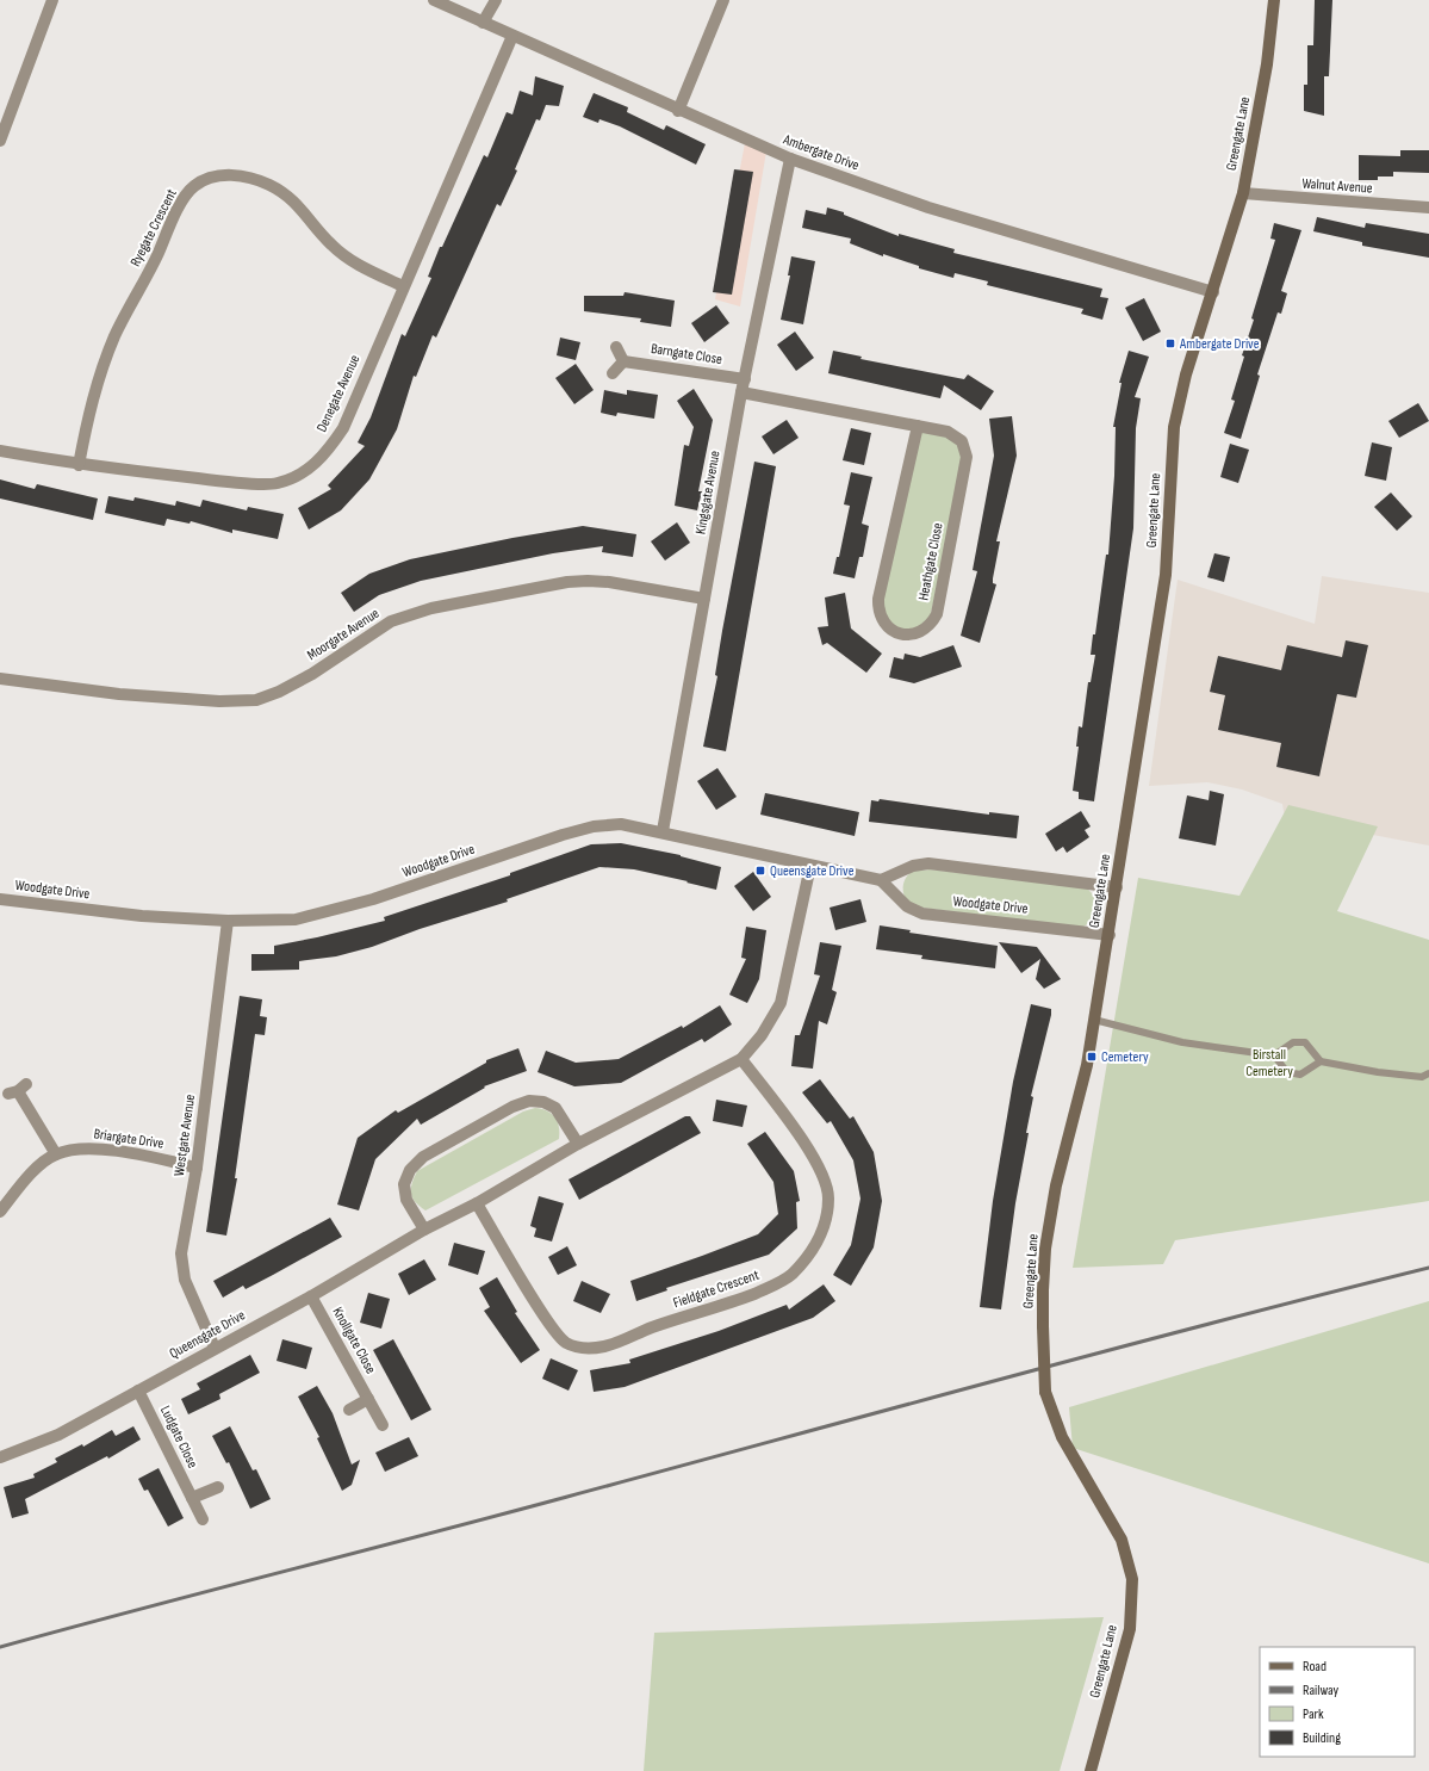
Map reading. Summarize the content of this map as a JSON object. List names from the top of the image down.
{
  "streets": {
    "street": [
      "Greengate Lane",
      "Ambergate Drive",
      "Walnut Avenue",
      "Ryegate Crescent",
      "Barngate Close",
      "Denegate Avenue",
      "Kingsgate Avenue",
      "Heathgate Close",
      "Moorgate Avenue",
      "Woodgate Drive",
      "Westgate Avenue",
      "Briargate Drive",
      "Fieldgate Crescent",
      "Queensgate Drive",
      "Knollgate Close",
      "Ludgate Close"
    ]
  },
  "crossings": [
    ["Greengate Lane", "Ambergate Drive"],
    ["Greengate Lane", "Walnut Avenue"],
    ["Greengate Lane", "Woodgate Drive"],
    ["Ambergate Drive", "Denegate Avenue"],
    ["Ambergate Drive", "Kingsgate Avenue"],
    ["Ryegate Crescent", "Denegate Avenue"],
    ["Barngate Close", "Kingsgate Avenue"],
    ["Kingsgate Avenue", "Heathgate Close"],
    ["Kingsgate Avenue", "Moorgate Avenue"],
    ["Kingsgate Avenue", "Woodgate Drive"],
    ["Woodgate Drive", "Westgate Avenue"],
    ["Woodgate Drive", "Queensgate Drive"],
    ["Westgate Avenue", "Briargate Drive"],
    ["Westgate Avenue", "Queensgate Drive"],
    ["Fieldgate Crescent", "Queensgate Drive"],
    ["Queensgate Drive", "Knollgate Close"],
    ["Queensgate Drive", "Ludgate Close"]
  ],
  "parks": ["Birstall Cemetery"],
  "places": {
    "transit": ["Ambergate Drive", "Queensgate Drive", "Cemetery"]
  },
  "legend": [
    "Road",
    "Railway",
    "Park",
    "Building"
  ]
}
